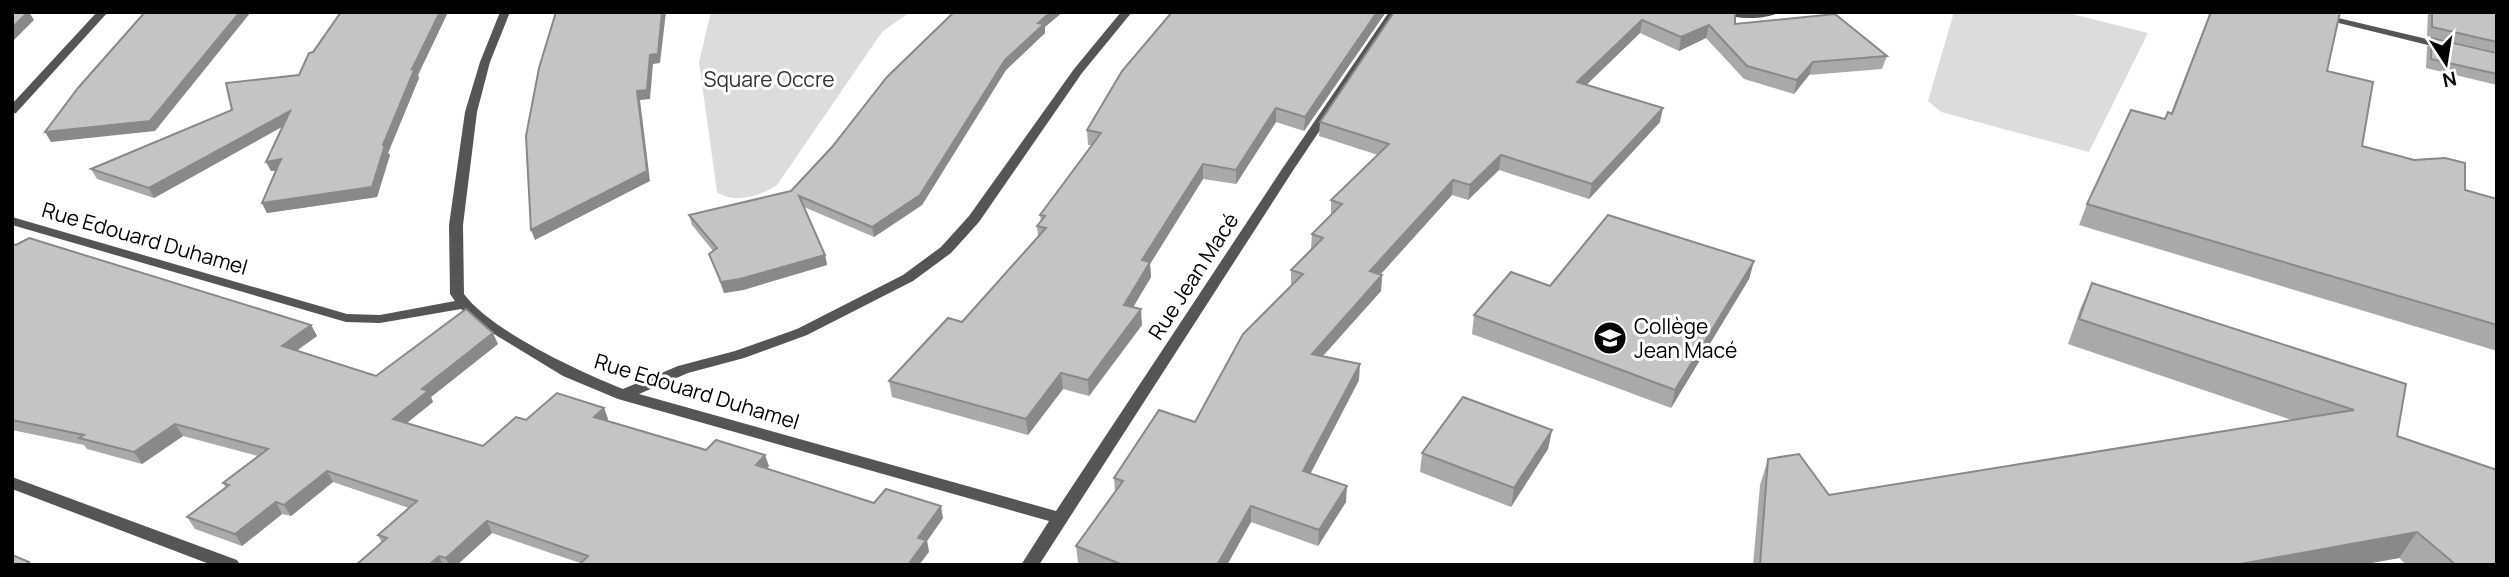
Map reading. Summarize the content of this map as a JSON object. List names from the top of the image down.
{
  "streets": {
    "street": ["Rue Edouard Duhamel", "Rue Jean Macé"]
  },
  "crossings": [
    ["Rue Edouard Duhamel", "Rue Jean Macé"]
  ],
  "parks": ["Square Occre"],
  "places": {
    "school or university": ["Collège Jean Macé"]
  },
  "north": "bottom"
}
